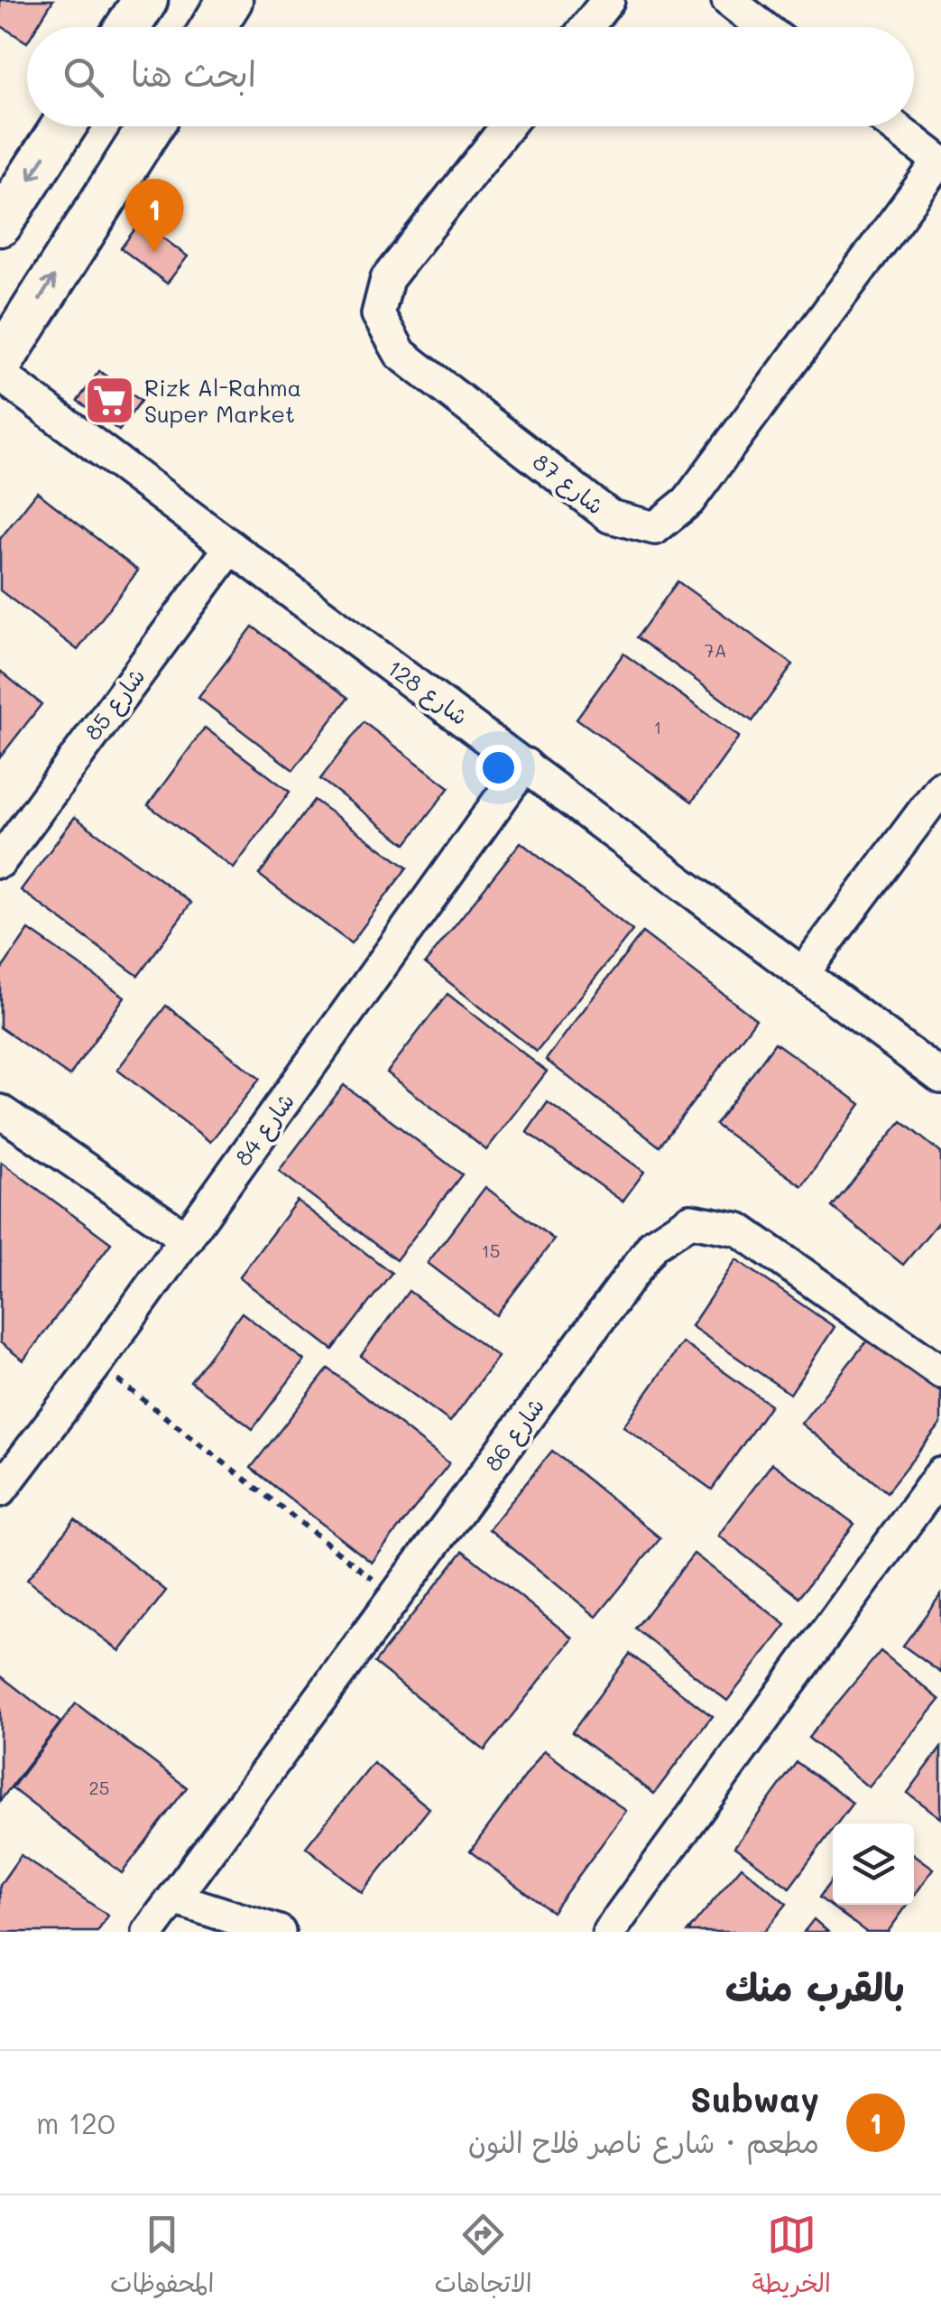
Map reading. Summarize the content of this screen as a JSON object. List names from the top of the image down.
{
  "streets": {
    "street": [
      "شارع 87",
      "شارع 128",
      "شارع 85",
      "شارع 84",
      "شارع 86"
    ]
  },
  "crossings": [
    ["شارع 128", "شارع 85"],
    ["شارع 128", "شارع 84"]
  ],
  "places": {
    "supermarket": ["Rizk Al-Rahma Super Market"]
  },
  "house_numbers": [
    "7A",
    "1",
    "15",
    "25"
  ],
  "page": {
    "search": "ابحث هنا",
    "pins": "1",
    "heading": "بالقرب منك",
    "list": [
      {
        "mark": "1",
        "name": "Subway",
        "note": "مطعم · شارع ناصر فلاح النون",
        "value": "120 m"
      }
    ],
    "nav": ["الخريطة", "الاتجاهات", "المحفوظات"]
  }
}
